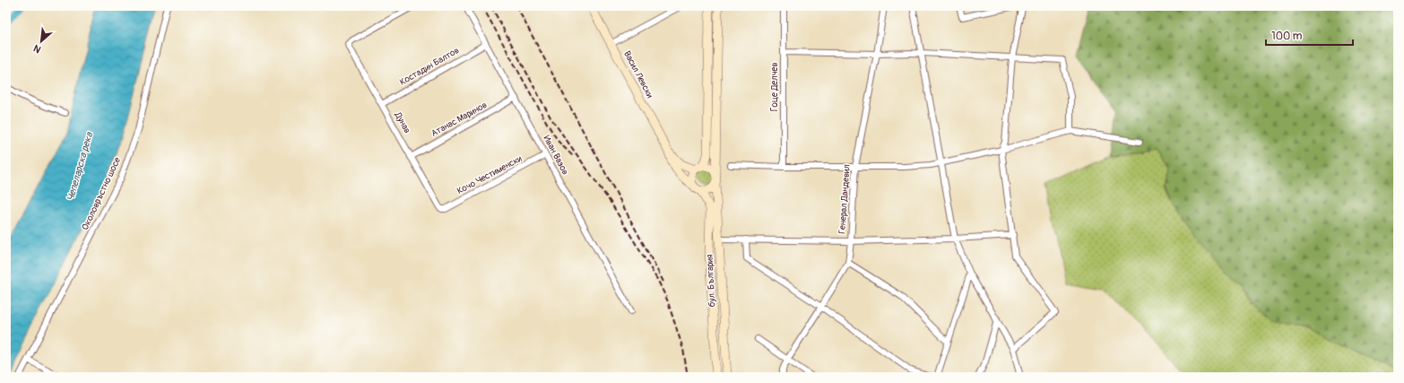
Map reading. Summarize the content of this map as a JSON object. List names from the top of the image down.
{
  "streets": {
    "main road": ["Васил Левски", "бул. България"],
    "street": [
      "Костадин Балтов",
      "Гоце Делчев",
      "Атанас Маринов",
      "Дунав",
      "Иван Вазов",
      "Кочо Честименски",
      "Околовръстно шосе",
      "Генерал Дандевил"
    ]
  },
  "crossings": [
    ["Костадин Балтов", "Дунав"],
    ["Костадин Балтов", "Иван Вазов"],
    ["Васил Левски", "бул. България"],
    ["Атанас Маринов", "Дунав"],
    ["Атанас Маринов", "Иван Вазов"],
    ["Дунав", "Кочо Честименски"],
    ["Иван Вазов", "Кочо Честименски"]
  ],
  "water": ["Чепеларска река"],
  "scale_bar": "100 m",
  "north": "bottom left"
}
